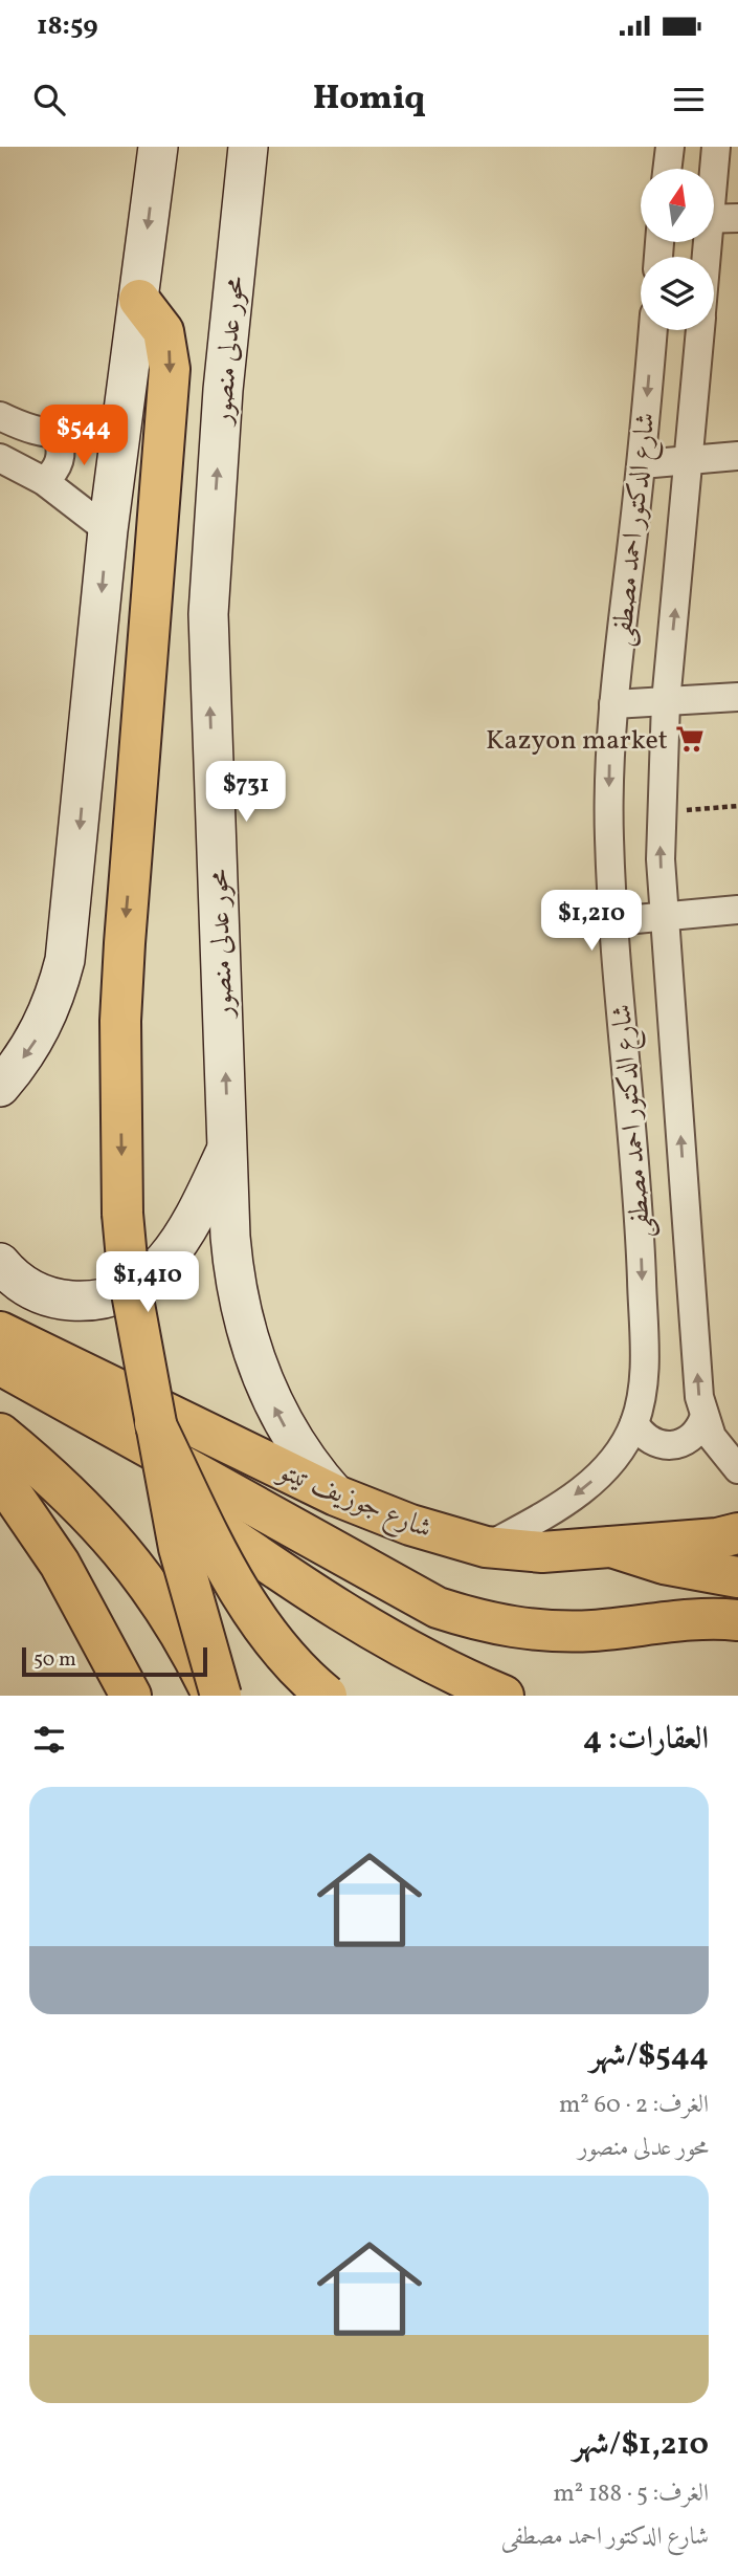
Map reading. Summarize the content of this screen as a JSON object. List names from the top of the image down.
{
  "streets": {
    "main road": ["محور عدلى منصور", "شارع جوزيف تيتو"],
    "street": ["شارع الدكتور احمد مصطفى"]
  },
  "crossings": [
    ["محور عدلى منصور", "شارع جوزيف تيتو"],
    ["شارع الدكتور احمد مصطفى", "شارع جوزيف تيتو"]
  ],
  "places": {
    "supermarket": ["Kazyon market"]
  },
  "scale_bar": "50 m",
  "north": "top",
  "page": {
    "status": "18:59",
    "header": "Homiq",
    "price": [
      "$544",
      "$731",
      "$1,210",
      "$1,410"
    ],
    "scale": "50 m",
    "heading": "العقارات: 4",
    "list": [
      {
        "name": "$544/شهر",
        "note": "الغرف: 2 · 60 m² · محور عدلى منصور"
      },
      {
        "name": "$1,210/شهر",
        "note": "الغرف: 5 · 188 m² · شارع الدكتور احمد مصطفى"
      }
    ]
  }
}
